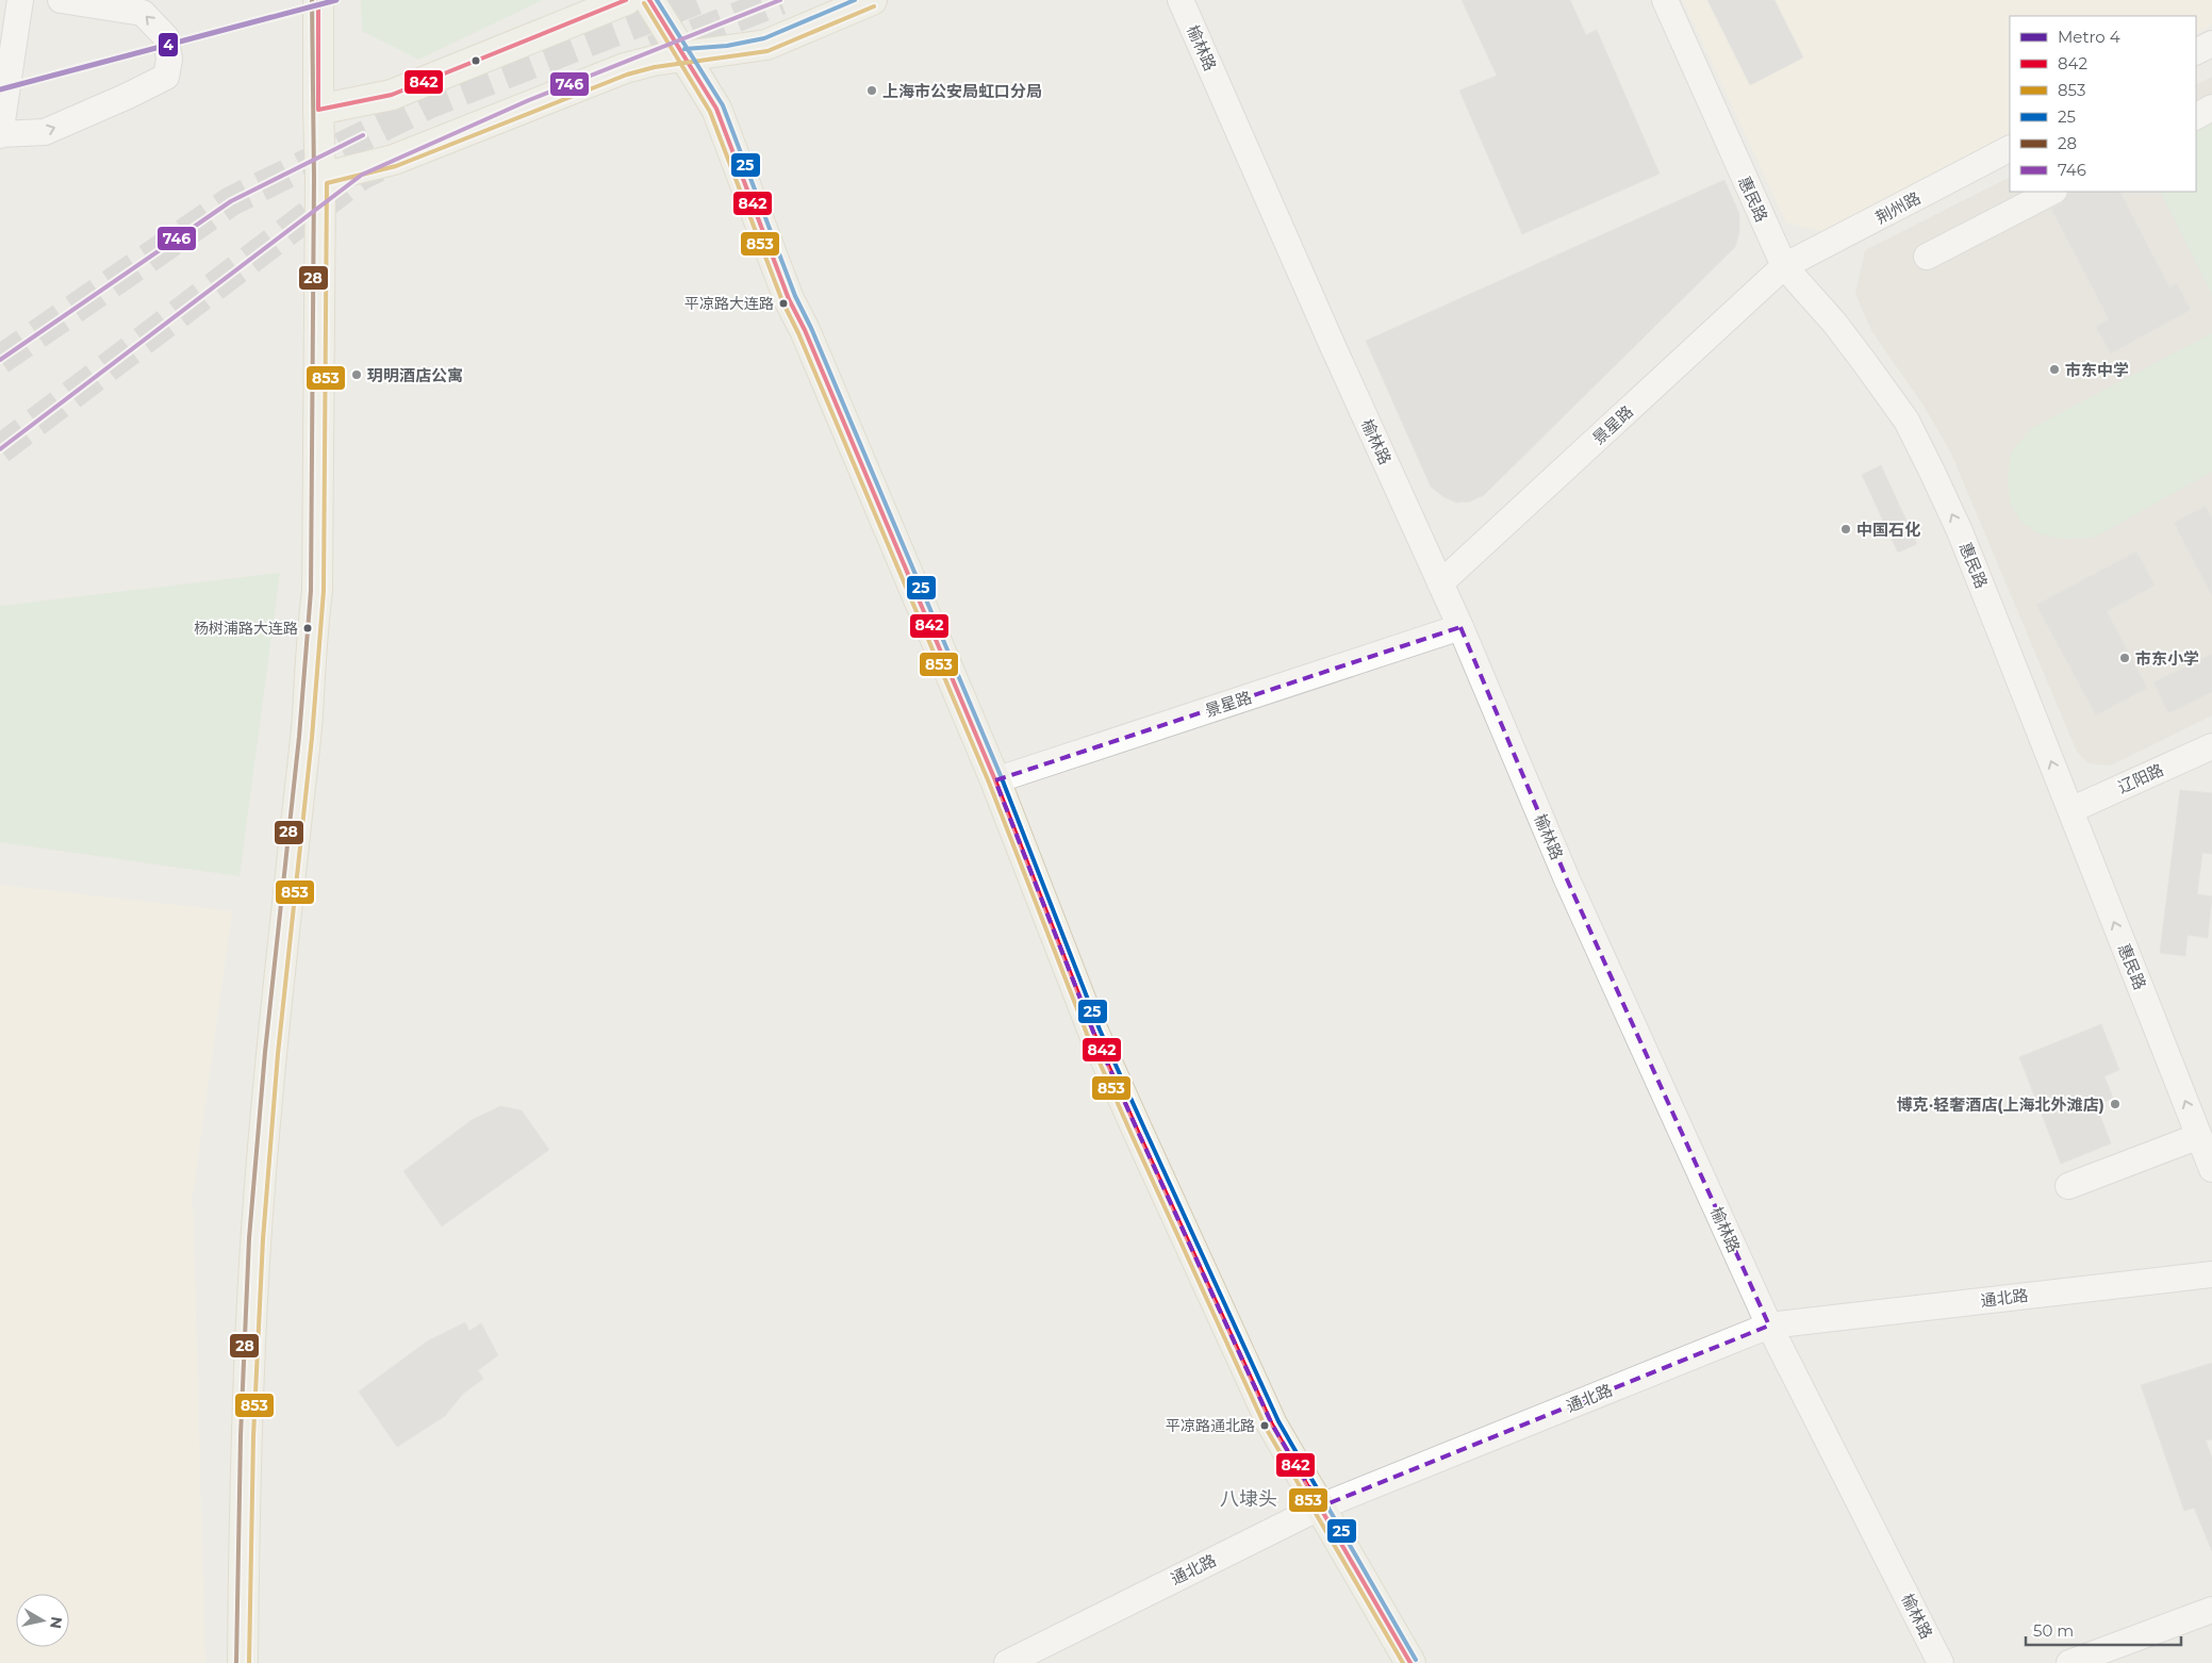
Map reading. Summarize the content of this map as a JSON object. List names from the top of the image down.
{
  "streets": {
    "street": [
      "榆林路",
      "惠民路",
      "荆州路",
      "景星路",
      "辽阳路",
      "通北路"
    ]
  },
  "crossings": [
    ["榆林路", "景星路"],
    ["榆林路", "通北路"],
    ["惠民路", "荆州路"],
    ["惠民路", "景星路"],
    ["惠民路", "辽阳路"],
    ["荆州路", "景星路"]
  ],
  "one_way": ["惠民路"],
  "districts": ["八埭头"],
  "places": [
    "上海市公安局虹口分局",
    "平凉路大连路",
    "市东中学",
    "玥明酒店公寓",
    "中国石化",
    "杨树浦路大连路",
    "市东小学",
    "博克·轻奢酒店(上海北外滩店)",
    "平凉路通北路"
  ],
  "lines": [
    "metro line 4",
    "transit line 842",
    "transit line 25",
    "transit line 28",
    "transit line 746",
    "transit line 853"
  ],
  "legend": [
    "Metro 4",
    "842",
    "853",
    "25",
    "28",
    "746"
  ],
  "scale_bar": "50 m",
  "north": "right"
}
